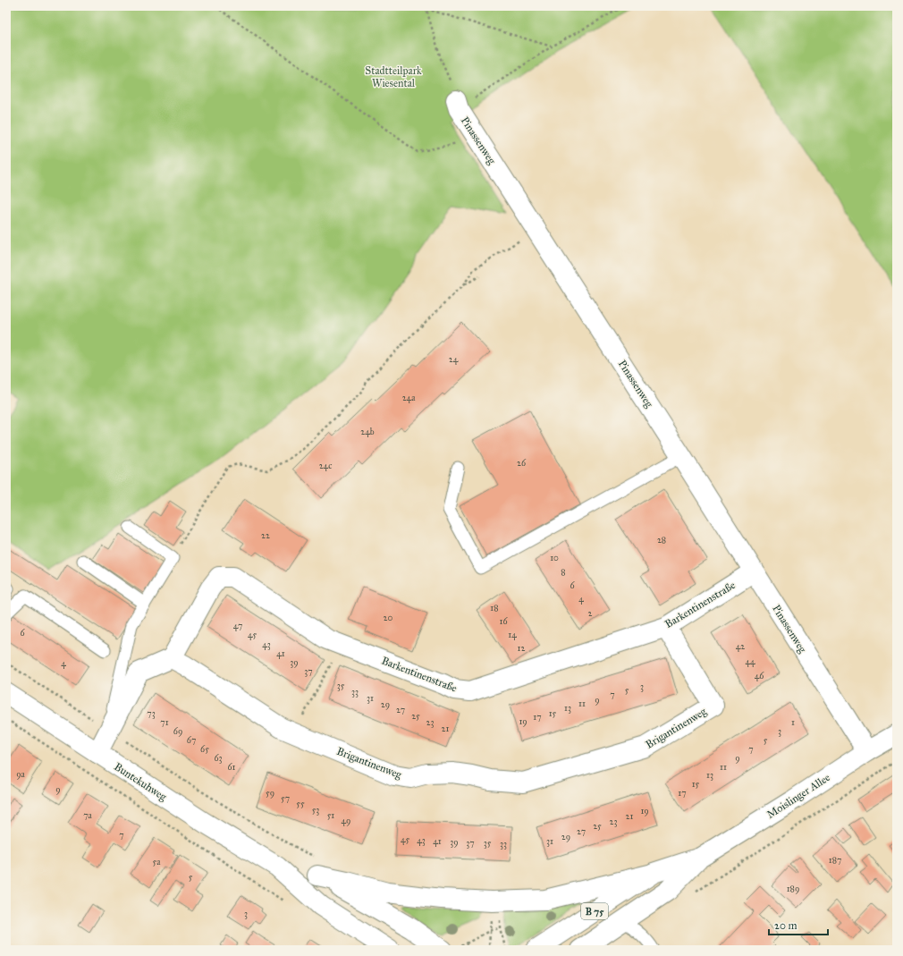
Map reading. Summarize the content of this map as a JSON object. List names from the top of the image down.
{
  "streets": {
    "street": [
      "Pinassenweg",
      "Barkentinenstraße",
      "Brigantinenweg",
      "Buntekuhweg",
      "Moislinger Allee",
      "B 75"
    ]
  },
  "crossings": [
    ["Pinassenweg", "Barkentinenstraße"],
    ["Pinassenweg", "Moislinger Allee"],
    ["Barkentinenstraße", "Brigantinenweg"]
  ],
  "parks": ["Stadtteilpark Wiesental"],
  "house_numbers": [
    "24",
    "24a",
    "24b",
    "26",
    "24c",
    "22",
    "28",
    "10",
    "8",
    "6",
    "4",
    "18",
    "2",
    "20",
    "16",
    "47",
    "6",
    "45",
    "14",
    "43",
    "42",
    "12",
    "41",
    "44",
    "39",
    "4",
    "37",
    "46",
    "35",
    "3",
    "5",
    "33",
    "7",
    "31",
    "9",
    "11",
    "29",
    "13",
    "27",
    "73",
    "15",
    "25",
    "17",
    "19",
    "71",
    "23",
    "1",
    "21",
    "69",
    "3",
    "67",
    "5",
    "65",
    "7",
    "63",
    "9",
    "61",
    "11",
    "9a",
    "13",
    "15",
    "9",
    "59",
    "17",
    "57",
    "55",
    "53",
    "19",
    "7a",
    "51",
    "21",
    "49",
    "23",
    "25",
    "27",
    "7",
    "29",
    "45",
    "43",
    "41",
    "31",
    "39",
    "37",
    "35",
    "33",
    "187",
    "5a",
    "5",
    "189",
    "3"
  ],
  "scale_bar": "20 m"
}
